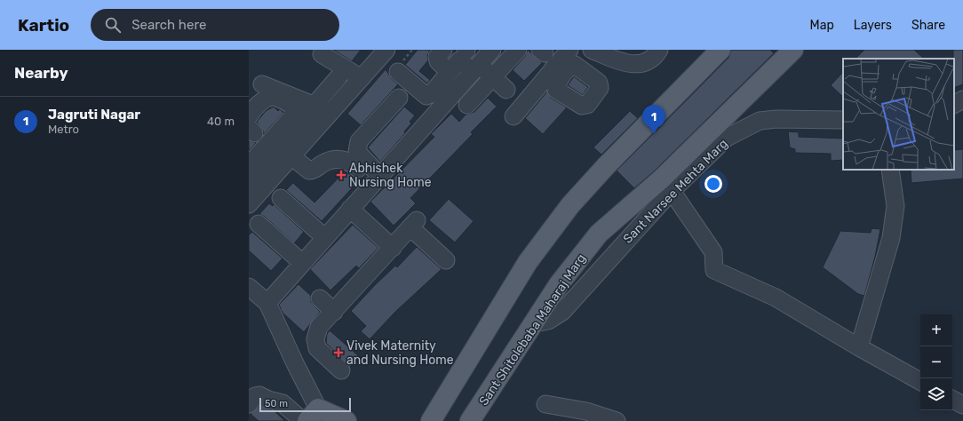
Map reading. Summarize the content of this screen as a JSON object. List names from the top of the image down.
{
  "streets": {
    "main road": ["Sant Shitolebaba Maharaj Marg"],
    "street": ["Sant Narsee Mehta Marg"]
  },
  "crossings": [
    ["Sant Narsee Mehta Marg", "Sant Shitolebaba Maharaj Marg"]
  ],
  "places": {
    "health": ["Abhishek Nursing Home", "Vivek Maternity and Nursing Home"]
  },
  "scale_bar": "50 m",
  "page": {
    "header": "Kartio",
    "search": "Search here",
    "nav": ["Map", "Layers", "Share"],
    "heading": "Nearby",
    "list": [
      {
        "mark": "1",
        "name": "Jagruti Nagar",
        "note": "Metro",
        "value": "40 m"
      }
    ],
    "pins": "1",
    "map_buttons": ["+", "−"],
    "scale": "50 m"
  }
}
